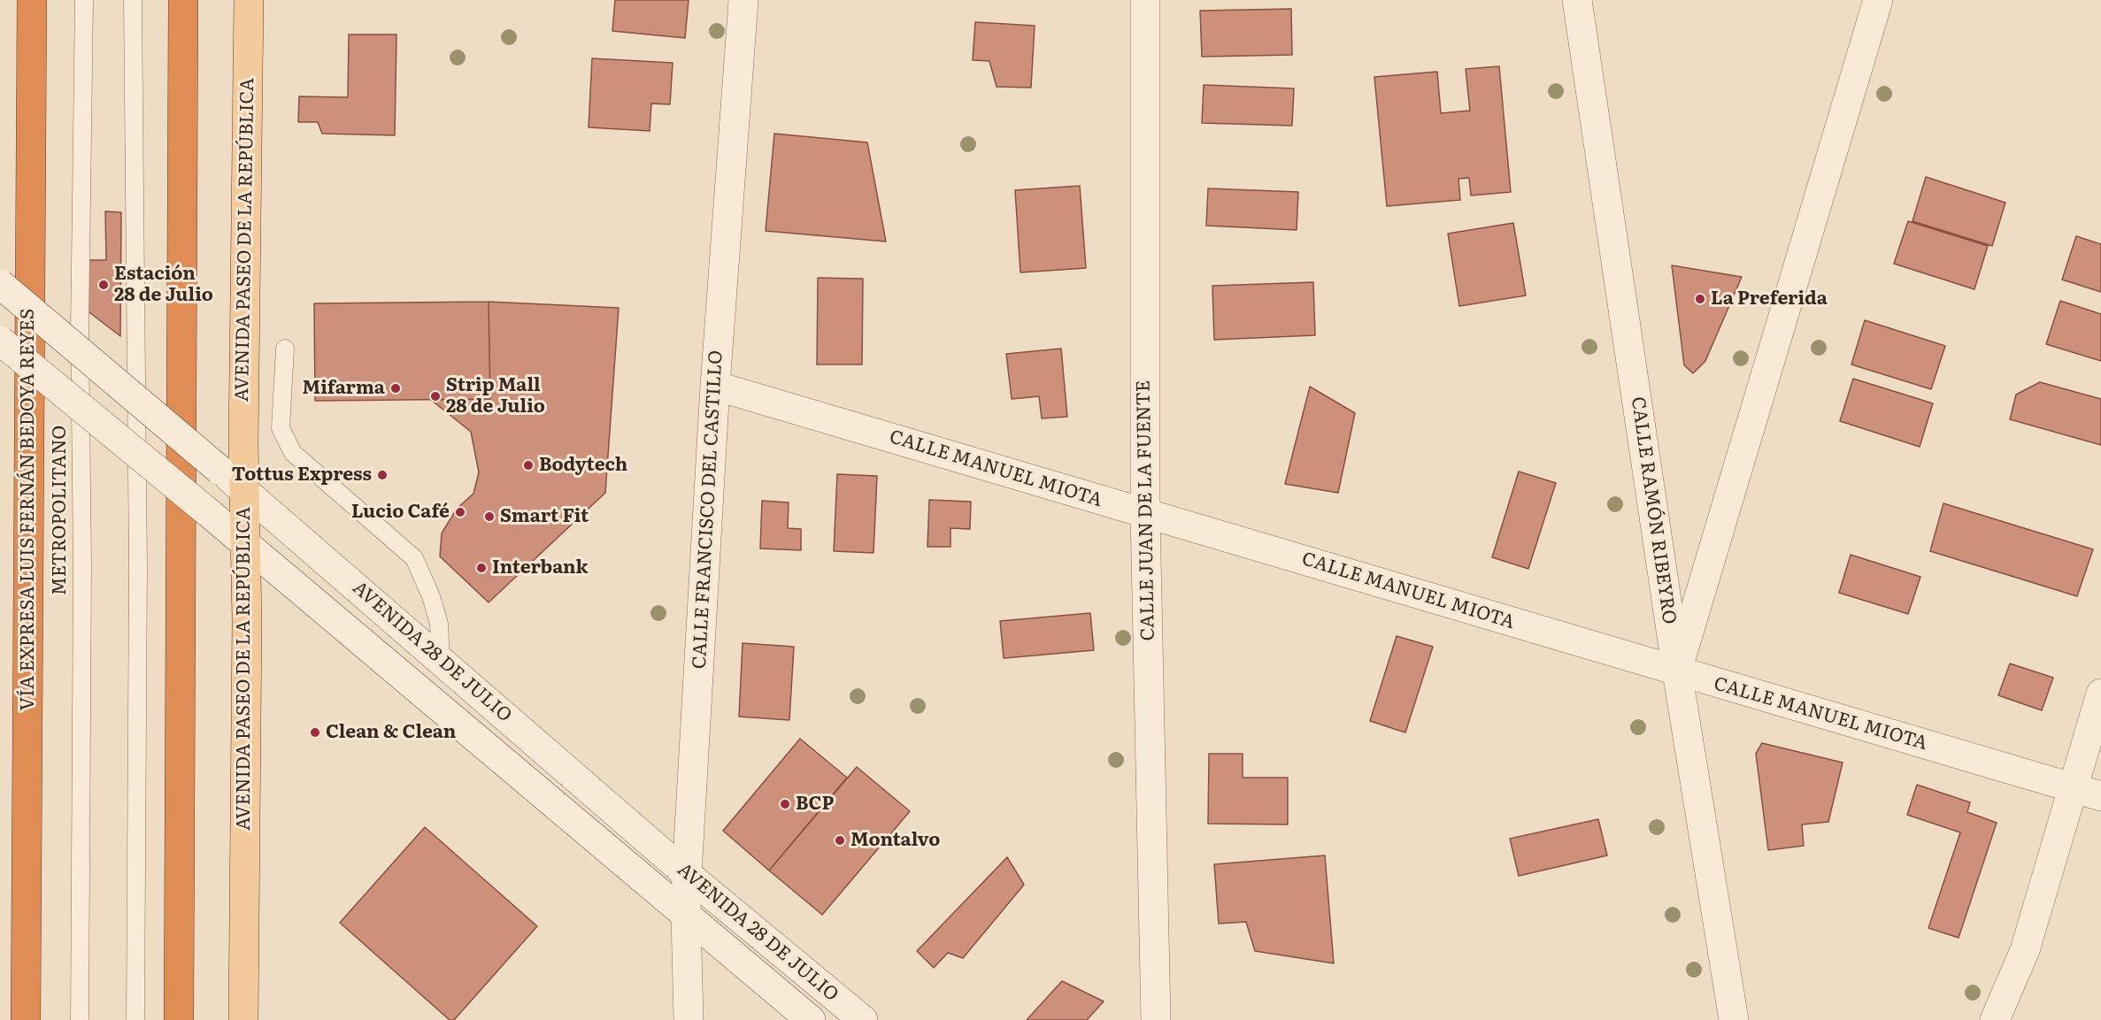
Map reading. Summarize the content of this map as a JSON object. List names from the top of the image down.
{
  "streets": {
    "highway": ["VÍA EXPRESA LUIS FERNÁN BEDOYA REYES"],
    "main road": ["AVENIDA PASEO DE LA REPÚBLICA"],
    "street": [
      "CALLE MANUEL MIOTA",
      "CALLE FRANCISCO DEL CASTILLO",
      "CALLE JUAN DE LA FUENTE",
      "CALLE RAMÓN RIBEYRO",
      "AVENIDA 28 DE JULIO"
    ],
    "lane": ["METROPOLITANO"]
  },
  "crossings": [
    ["AVENIDA PASEO DE LA REPÚBLICA", "AVENIDA 28 DE JULIO"],
    ["CALLE MANUEL MIOTA", "CALLE FRANCISCO DEL CASTILLO"],
    ["CALLE MANUEL MIOTA", "CALLE JUAN DE LA FUENTE"],
    ["CALLE MANUEL MIOTA", "CALLE RAMÓN RIBEYRO"],
    ["CALLE FRANCISCO DEL CASTILLO", "AVENIDA 28 DE JULIO"]
  ],
  "places": [
    "Estación 28 de Julio",
    "La Preferida",
    "Mifarma",
    "Strip Mall 28 de Julio",
    "Bodytech",
    "Tottus Express",
    "Lucio Café",
    "Smart Fit",
    "Interbank",
    "Clean & Clean",
    "BCP",
    "Montalvo"
  ]
}
